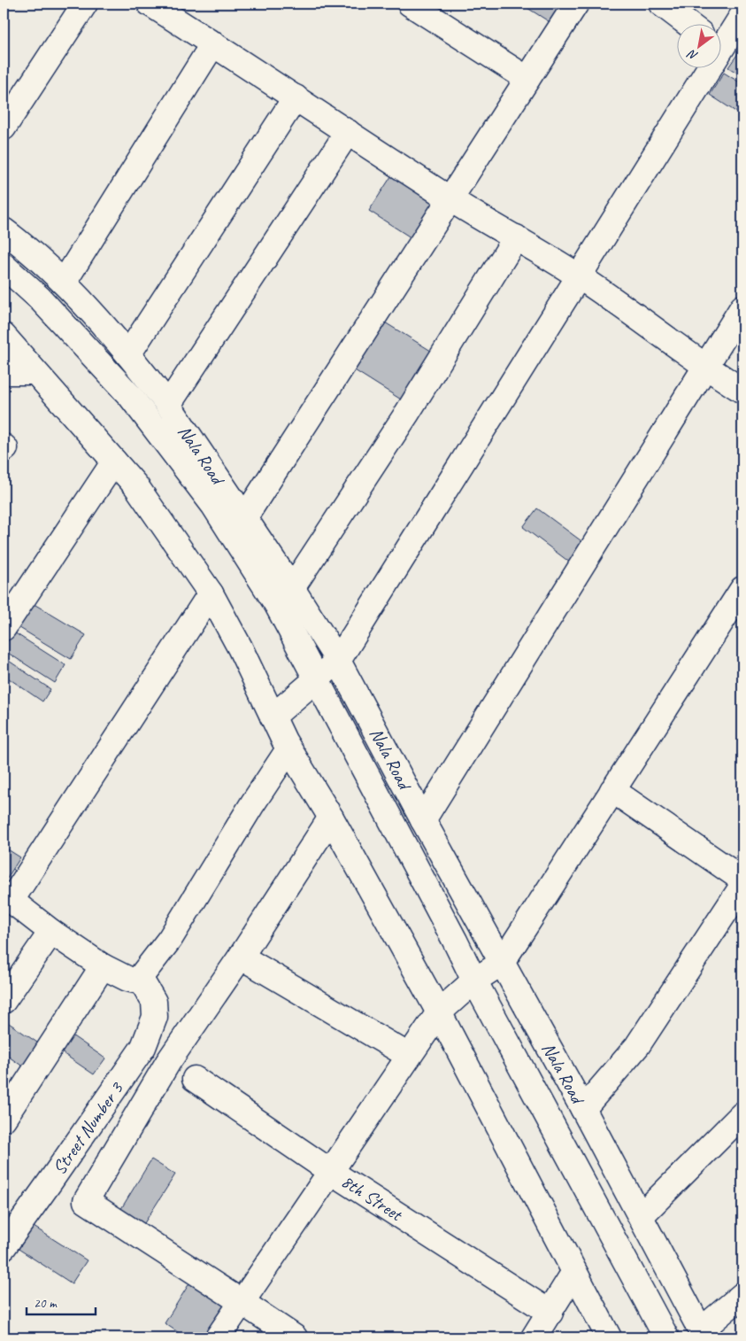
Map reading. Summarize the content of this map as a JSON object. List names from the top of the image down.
{
  "streets": {
    "street": ["Nala Road", "Street Number 3", "8th Street"]
  },
  "scale_bar": "20 m",
  "north": "bottom left"
}
